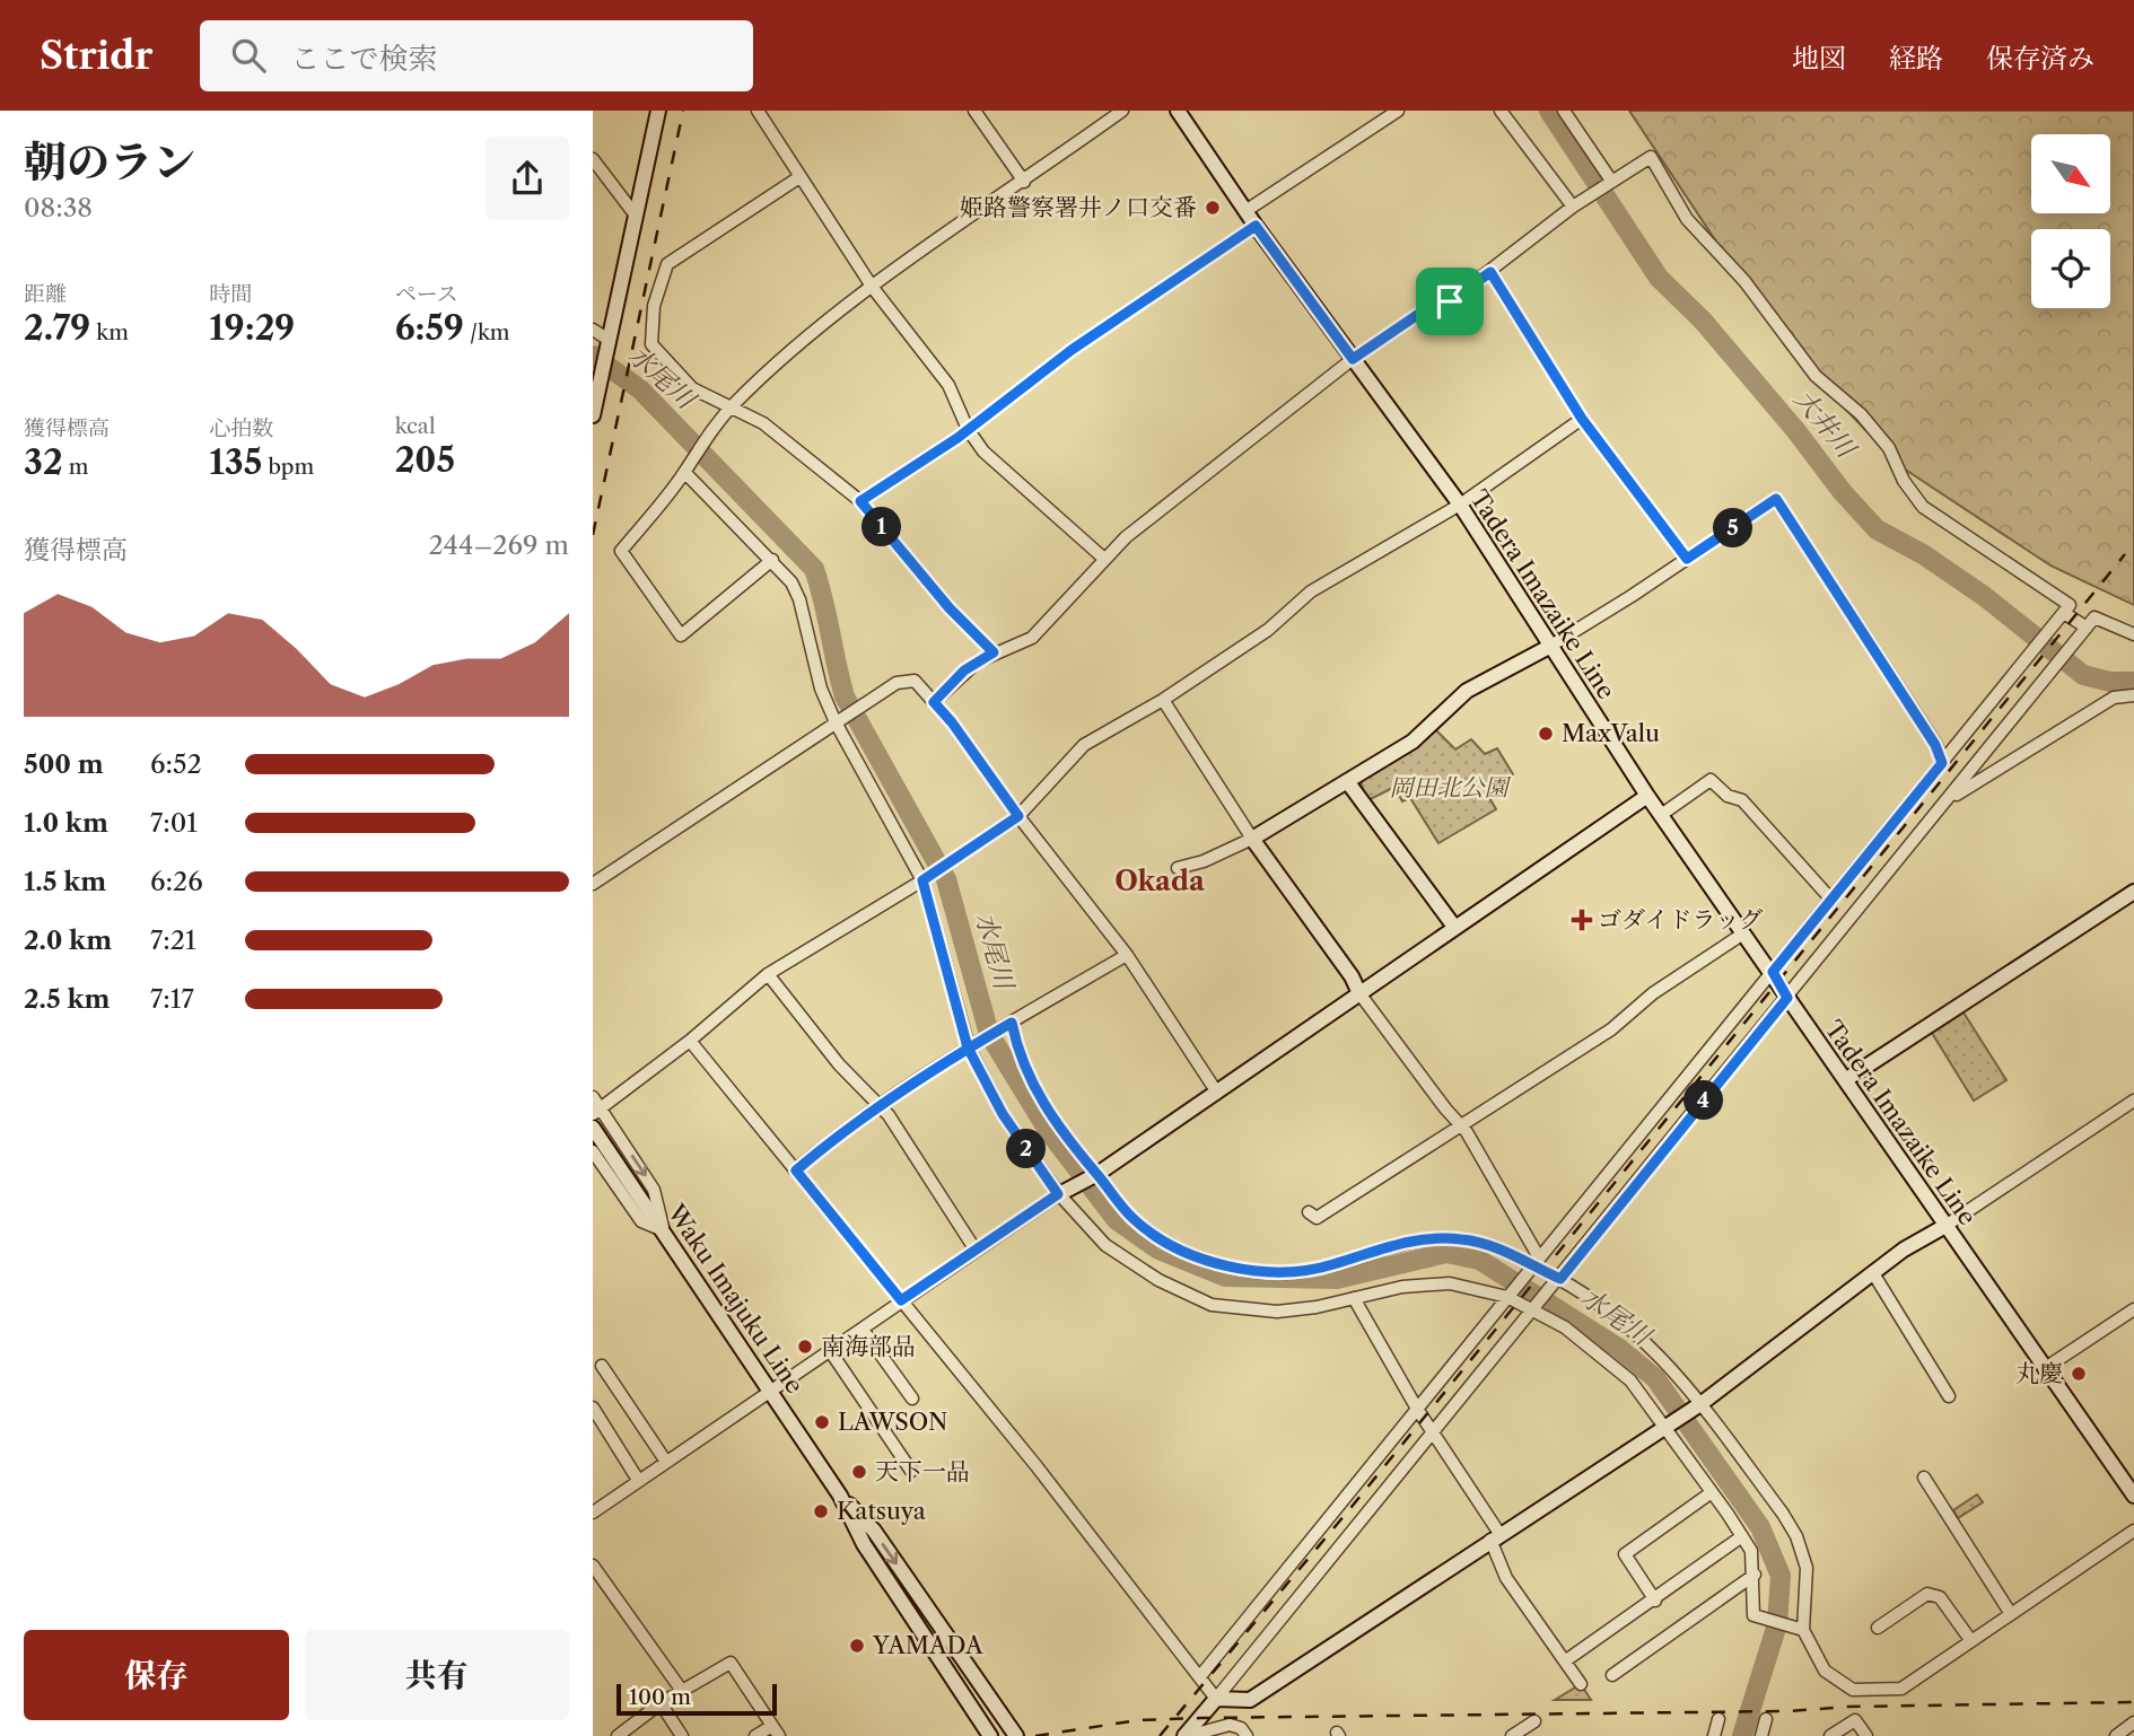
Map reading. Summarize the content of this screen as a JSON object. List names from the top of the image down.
{
  "streets": {
    "main road": ["Tadera Imazaike Line", "Waku Imajuku Line"]
  },
  "districts": ["Okada"],
  "water": ["水尾川", "大井川"],
  "parks": ["岡田北公園"],
  "places": {
    "other": [
      "姫路警察署井ノ口交番",
      "MaxValu",
      "南海部品",
      "丸慶",
      "LAWSON",
      "天下一品",
      "Katsuya",
      "YAMADA"
    ],
    "health": ["ゴダイドラッグ"]
  },
  "scale_bar": "100 m",
  "north": "bottom right",
  "page": {
    "header": "Stridr",
    "search": "ここで検索",
    "nav": ["地図", "経路", "保存済み"],
    "heading": ["朝のラン", "08:38"],
    "stats": [
      ["距離", "2.79 km"],
      ["時間", "19:29"],
      ["ペース", "6:59 /km"],
      ["獲得標高", "32 m"],
      ["心拍数", "135 bpm"],
      ["kcal", "205"]
    ],
    "pins": [
      "1",
      "5",
      "4",
      "2"
    ],
    "chart": ["獲得標高", "244–269 m"],
    "list": [
      {
        "name": "500 m",
        "note": "6:52"
      },
      {
        "name": "1.0 km",
        "note": "7:01"
      },
      {
        "name": "1.5 km",
        "note": "6:26"
      },
      {
        "name": "2.0 km",
        "note": "7:21"
      },
      {
        "name": "2.5 km",
        "note": "7:17"
      }
    ],
    "buttons": ["保存", "共有"],
    "scale": "100 m"
  }
}
